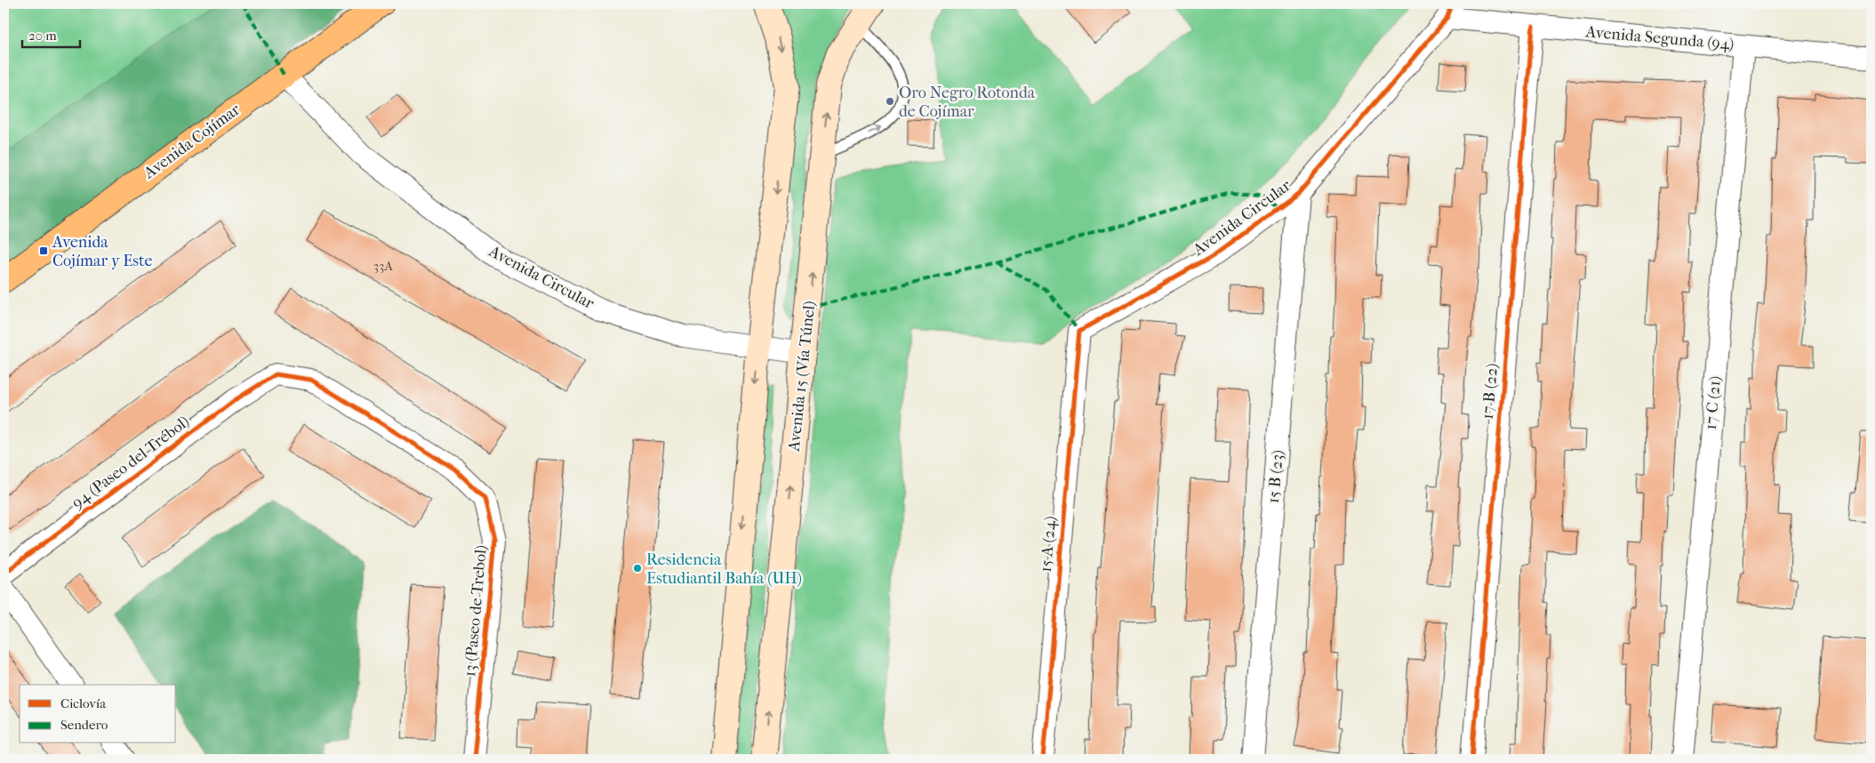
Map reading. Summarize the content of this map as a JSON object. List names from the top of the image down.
{
  "streets": {
    "main road": ["Avenida Cojímar", "Avenida 15 (Vía Túnel)"],
    "street": [
      "Avenida Segunda (94)",
      "Avenida Circular",
      "17 B (22)",
      "17 C (21)",
      "94 (Paseo del Trébol)",
      "15 B (23)",
      "15 A (24)",
      "13 (Paseo de Trebol)"
    ]
  },
  "crossings": [
    ["Avenida Segunda (94)", "Avenida Circular"],
    ["Avenida Segunda (94)", "17 B (22)"],
    ["Avenida Segunda (94)", "17 C (21)"],
    ["Avenida Cojímar", "Avenida Circular"],
    ["Avenida Circular", "Avenida 15 (Vía Túnel)"],
    ["Avenida Circular", "15 B (23)"],
    ["Avenida Circular", "15 A (24)"],
    ["94 (Paseo del Trébol)", "13 (Paseo de Trebol)"]
  ],
  "places": {
    "other": ["Oro Negro Rotonda de Cojímar", "Residencia Estudiantil Bahía (UH)"],
    "transit": ["Avenida Cojímar y Este"]
  },
  "house_numbers": ["33A"],
  "legend": ["Ciclovía", "Sendero"],
  "scale_bar": "20 m"
}
